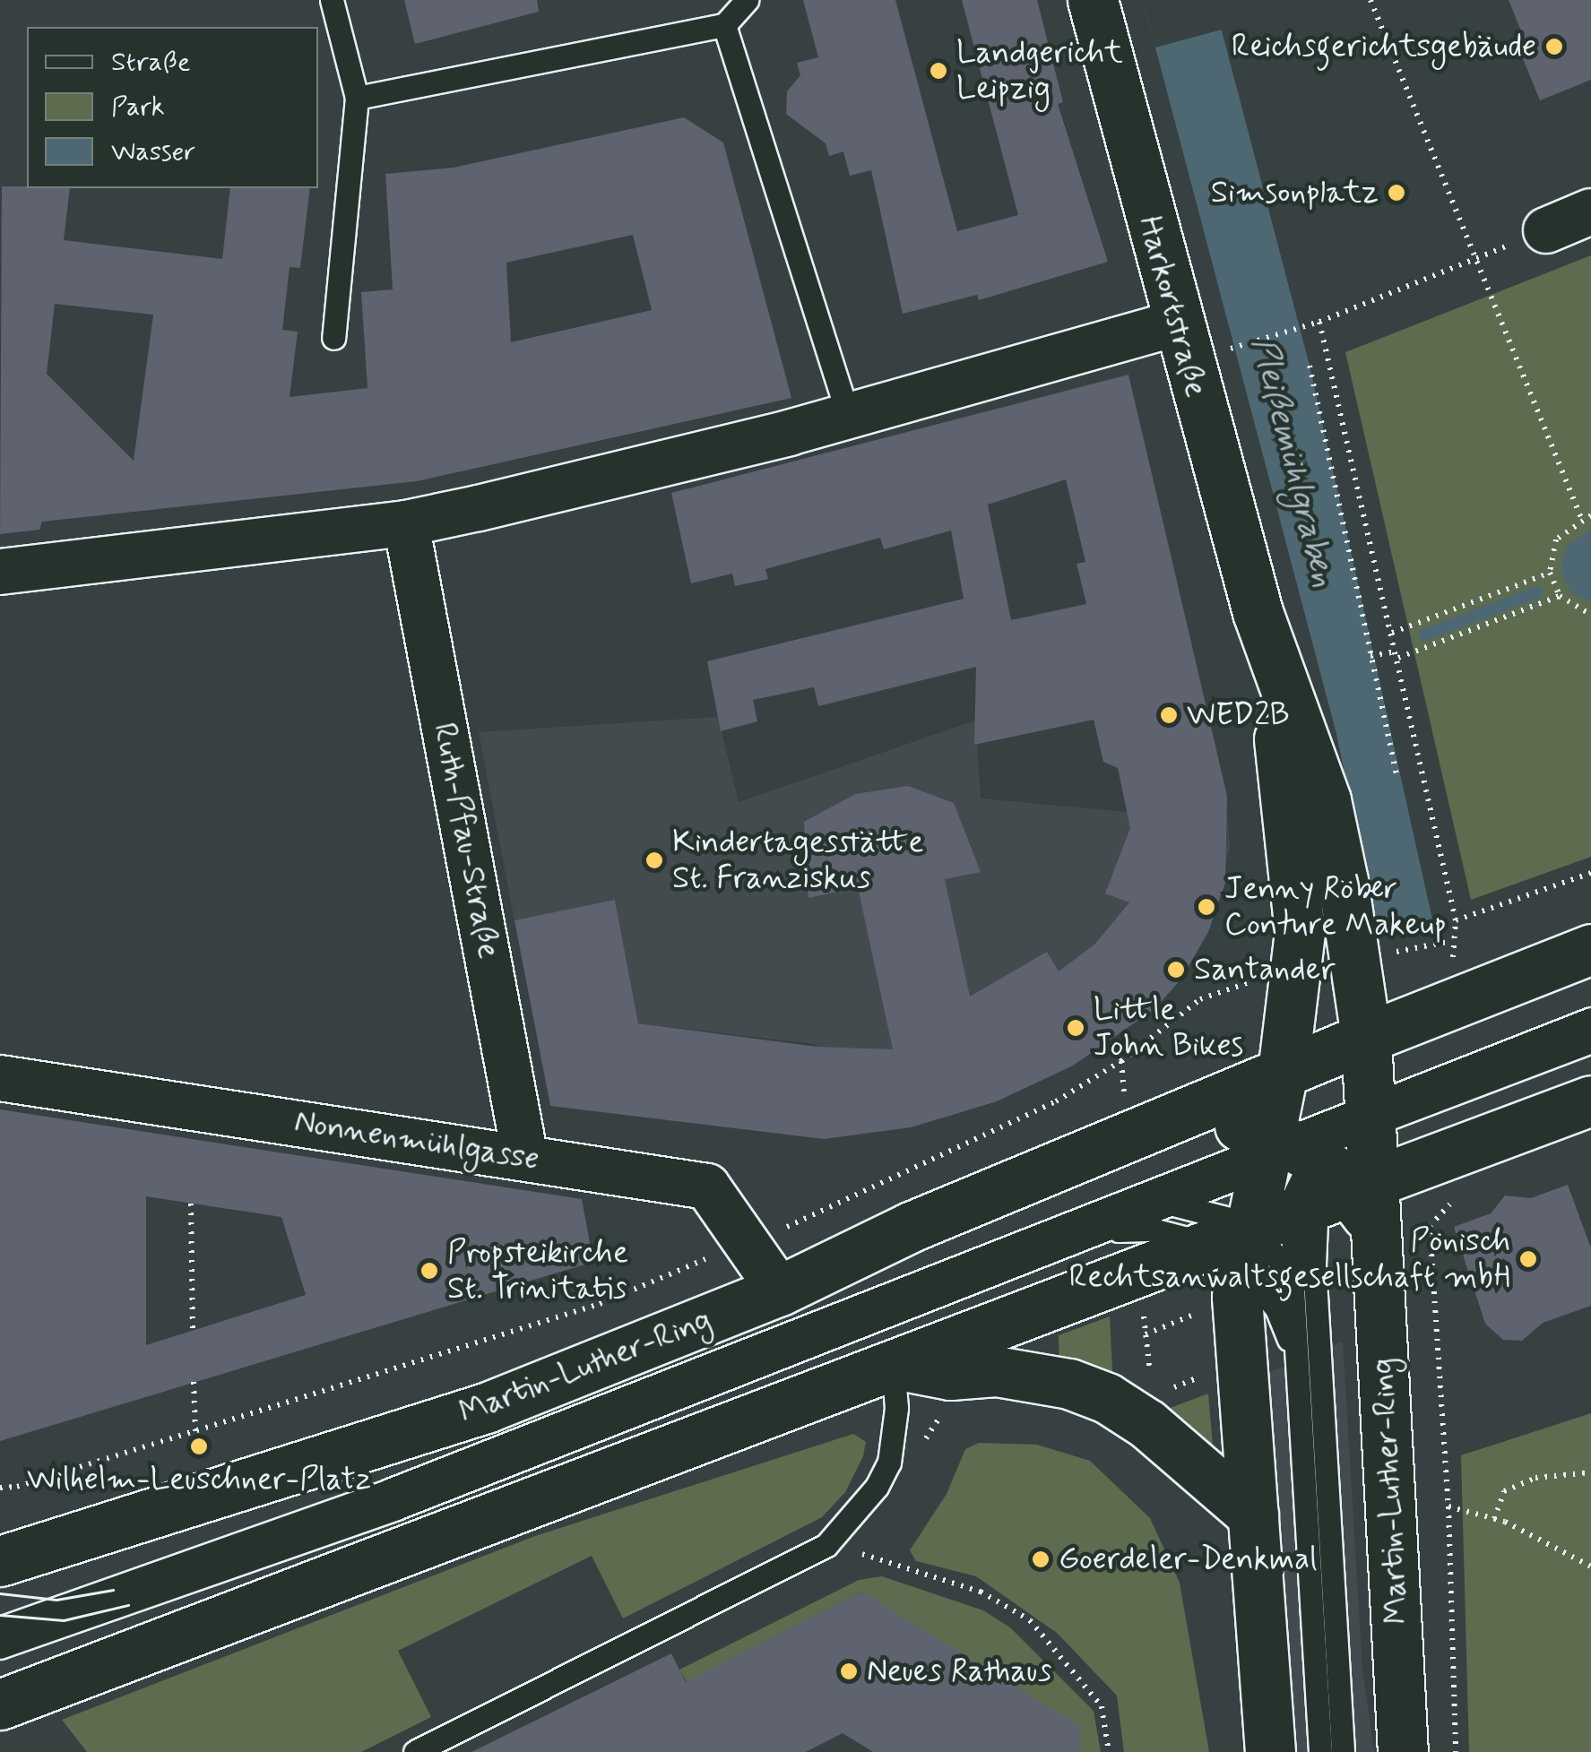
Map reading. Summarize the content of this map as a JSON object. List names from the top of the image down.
{
  "streets": {
    "main road": ["Harkortstraße", "Martin-Luther-Ring"],
    "street": ["Ruth-Pfau-Straße", "Nonnenmühlgasse"]
  },
  "crossings": [
    ["Harkortstraße", "Martin-Luther-Ring"],
    ["Ruth-Pfau-Straße", "Nonnenmühlgasse"],
    ["Nonnenmühlgasse", "Martin-Luther-Ring"]
  ],
  "water": ["Pleißemühlgraben"],
  "places": [
    "Reichsgerichtsgebäude",
    "Landgericht Leipzig",
    "Simsonplatz",
    "WED2B",
    "Kindertagesstätte St. Franziskus",
    "Jenny Röber Conture Makeup",
    "Santander",
    "Little John Bikes",
    "Pönisch Rechtsanwaltsgesellschaft mbH",
    "Propsteikirche St. Trinitatis",
    "Wilhelm-Leuschner-Platz",
    "Goerdeler-Denkmal",
    "Neues Rathaus"
  ],
  "legend": ["Straße", "Park", "Wasser"]
}
